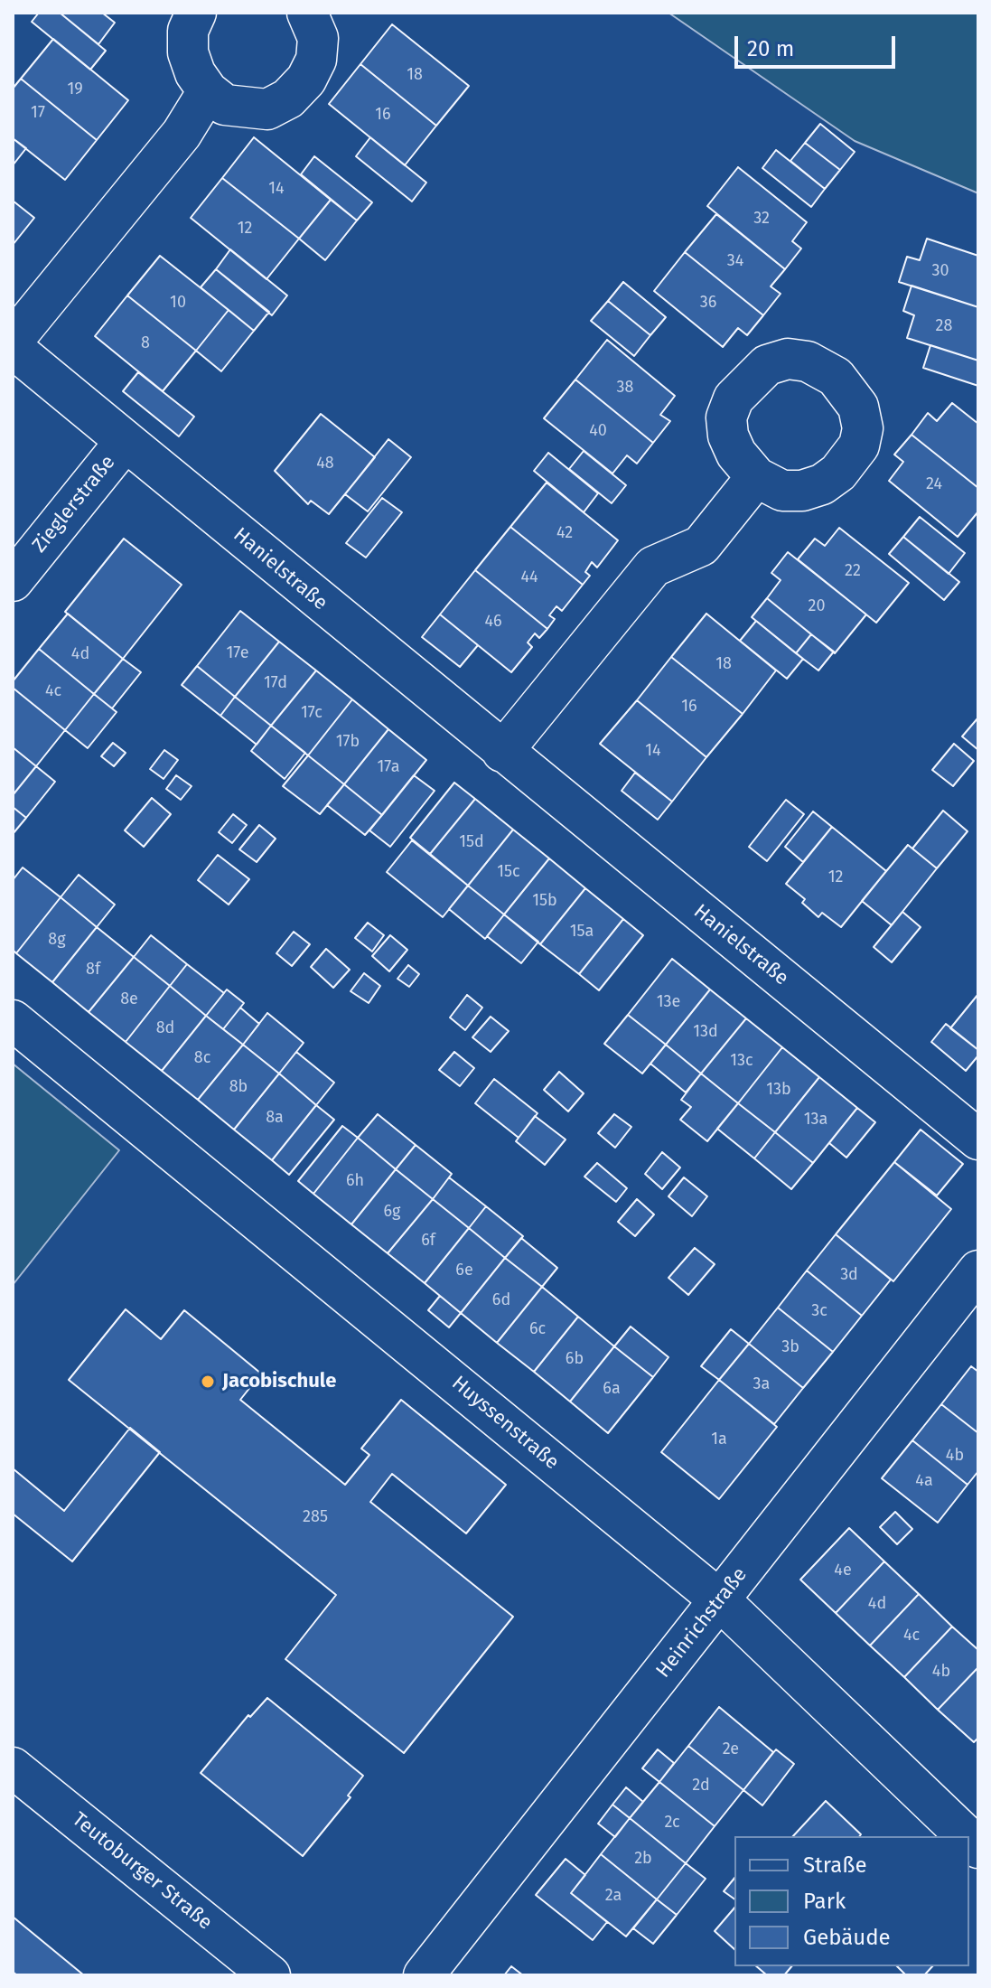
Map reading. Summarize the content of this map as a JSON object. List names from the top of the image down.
{
  "streets": {
    "street": [
      "Zieglerstraße",
      "Hanielstraße",
      "Huyssenstraße",
      "Heinrichstraße",
      "Teutoburger Straße"
    ]
  },
  "crossings": [
    ["Zieglerstraße", "Hanielstraße"],
    ["Huyssenstraße", "Heinrichstraße"]
  ],
  "places": ["Jacobischule"],
  "house_numbers": [
    "18",
    "19",
    "17",
    "16",
    "14",
    "32",
    "12",
    "34",
    "30",
    "10",
    "36",
    "28",
    "8",
    "38",
    "40",
    "48",
    "24",
    "42",
    "22",
    "44",
    "20",
    "46",
    "17e",
    "4d",
    "18",
    "17d",
    "4c",
    "16",
    "17c",
    "17b",
    "14",
    "17a",
    "15d",
    "15c",
    "12",
    "15b",
    "15a",
    "8g",
    "8f",
    "8e",
    "13e",
    "8d",
    "13d",
    "8c",
    "13c",
    "8b",
    "13b",
    "8a",
    "13a",
    "6h",
    "6g",
    "6f",
    "6e",
    "3d",
    "6d",
    "3c",
    "6c",
    "3b",
    "6b",
    "3a",
    "6a",
    "1a",
    "4b",
    "4a",
    "285",
    "4e",
    "4d",
    "4c",
    "4b",
    "2e",
    "2d",
    "2c",
    "2b",
    "2a"
  ],
  "legend": ["Straße", "Park", "Gebäude"],
  "scale_bar": "20 m"
}
